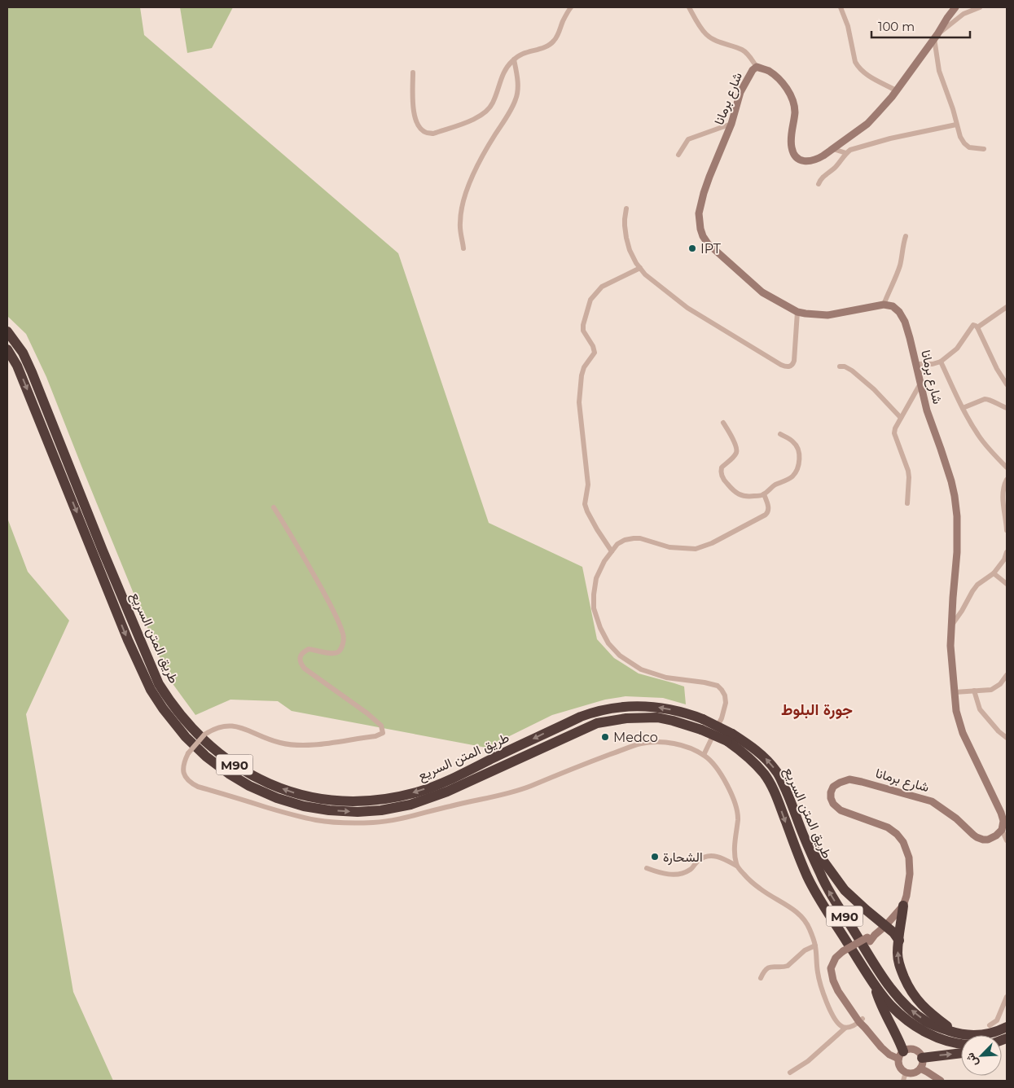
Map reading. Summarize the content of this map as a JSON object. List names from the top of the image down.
{
  "streets": {
    "highway": ["طريق المتن السريع", "M90"],
    "street": ["شارع برمانا"]
  },
  "districts": ["جورة البلوط"],
  "places": ["IPT", "Medco", "الشحارة"],
  "scale_bar": "100 m",
  "north": "bottom left"
}
